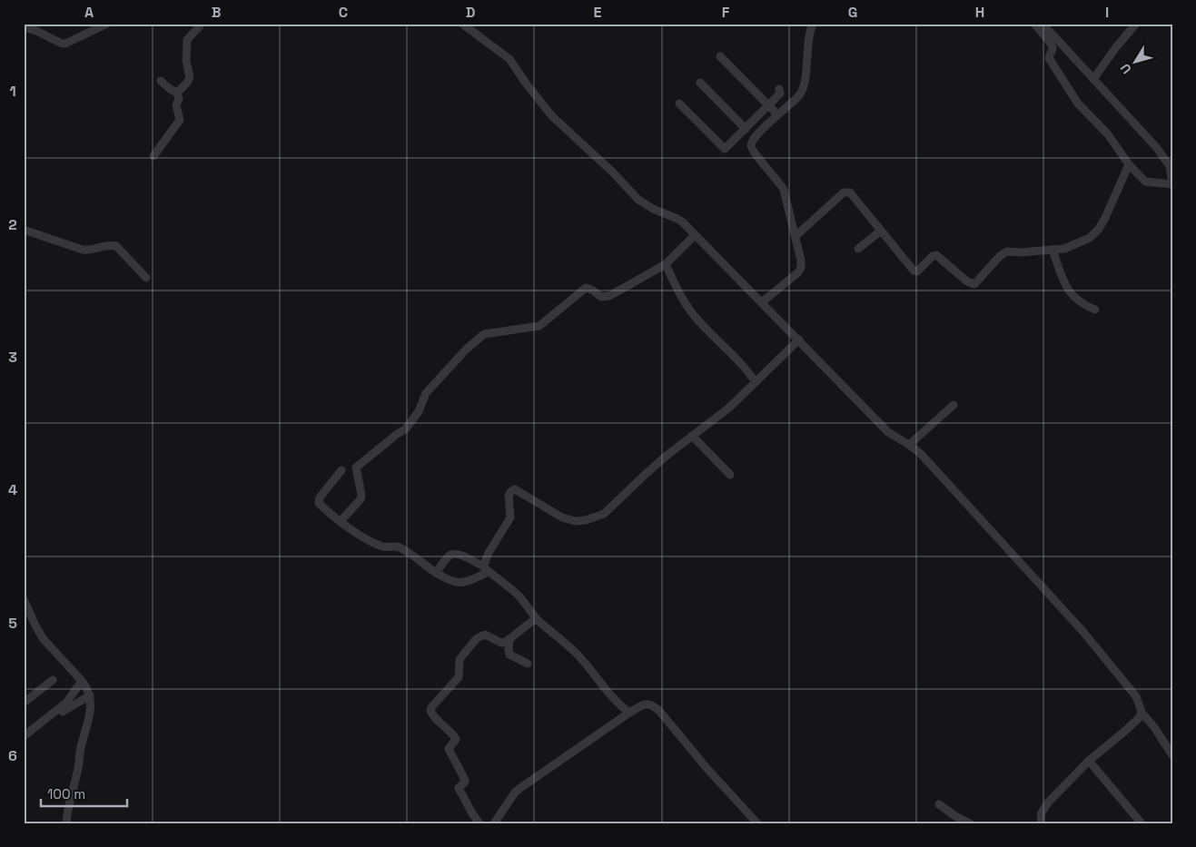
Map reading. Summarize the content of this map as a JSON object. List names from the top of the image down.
{
  "scale_bar": "100 m",
  "north": "bottom left",
  "grid": {
    "columns": [
      "A",
      "B",
      "C",
      "D",
      "E",
      "F",
      "G",
      "H",
      "I"
    ],
    "rows": [
      "1",
      "2",
      "3",
      "4",
      "5",
      "6"
    ]
  }
}
